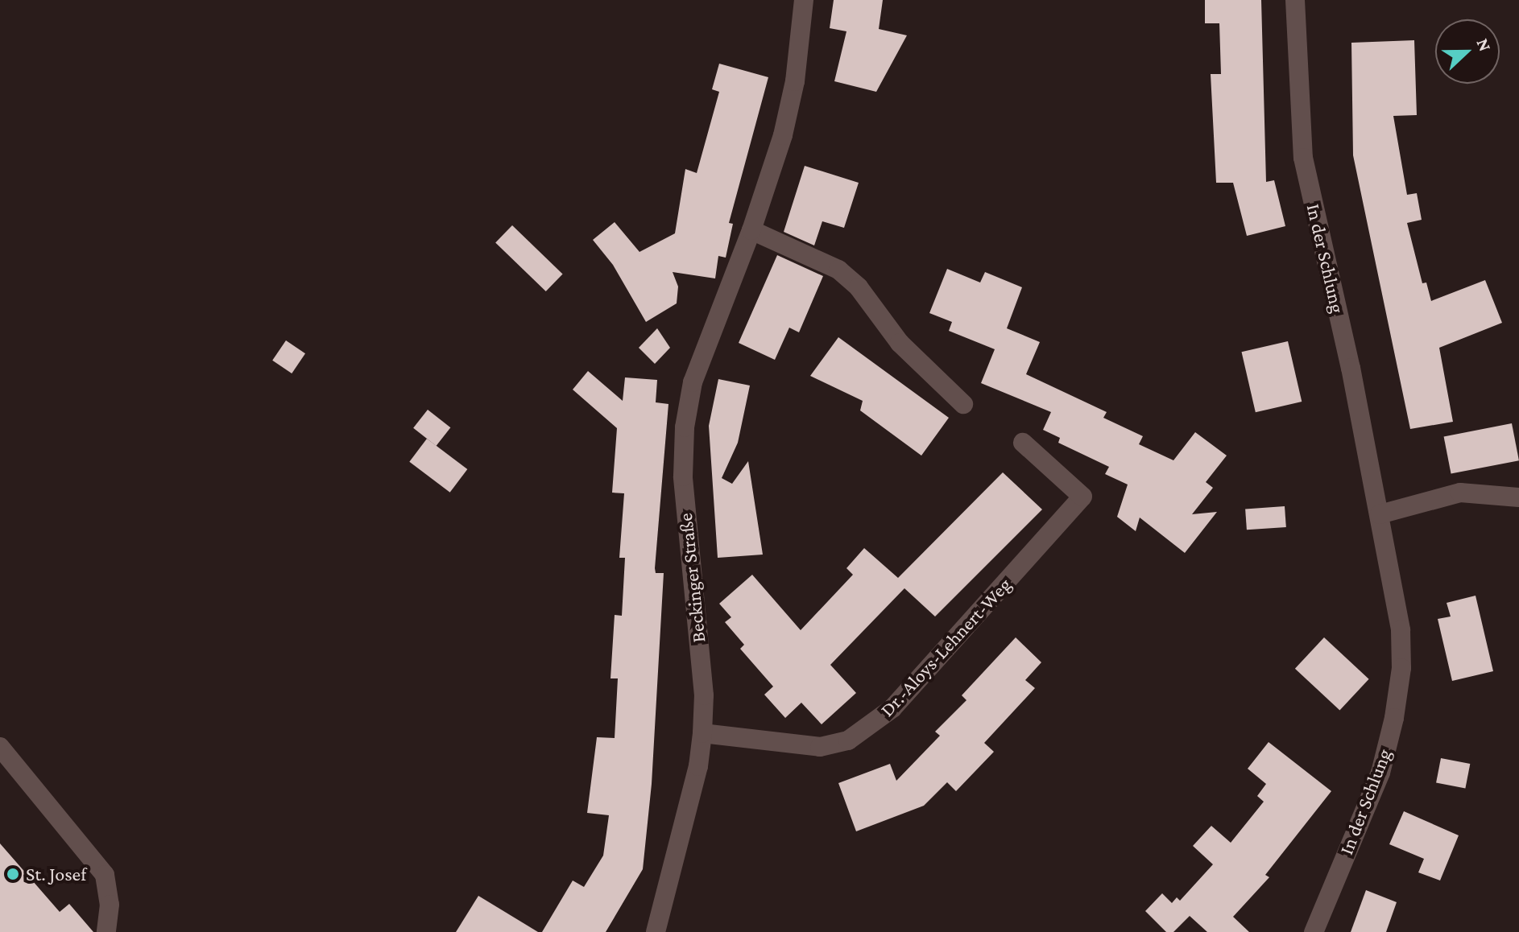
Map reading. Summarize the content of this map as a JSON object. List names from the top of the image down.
{
  "streets": {
    "street": ["In der Schlung", "Beckinger Straße", "Dr.-Aloys-Lehnert-Weg"]
  },
  "crossings": [
    ["Beckinger Straße", "Dr.-Aloys-Lehnert-Weg"]
  ],
  "places": ["St. Josef"],
  "north": "right"
}
